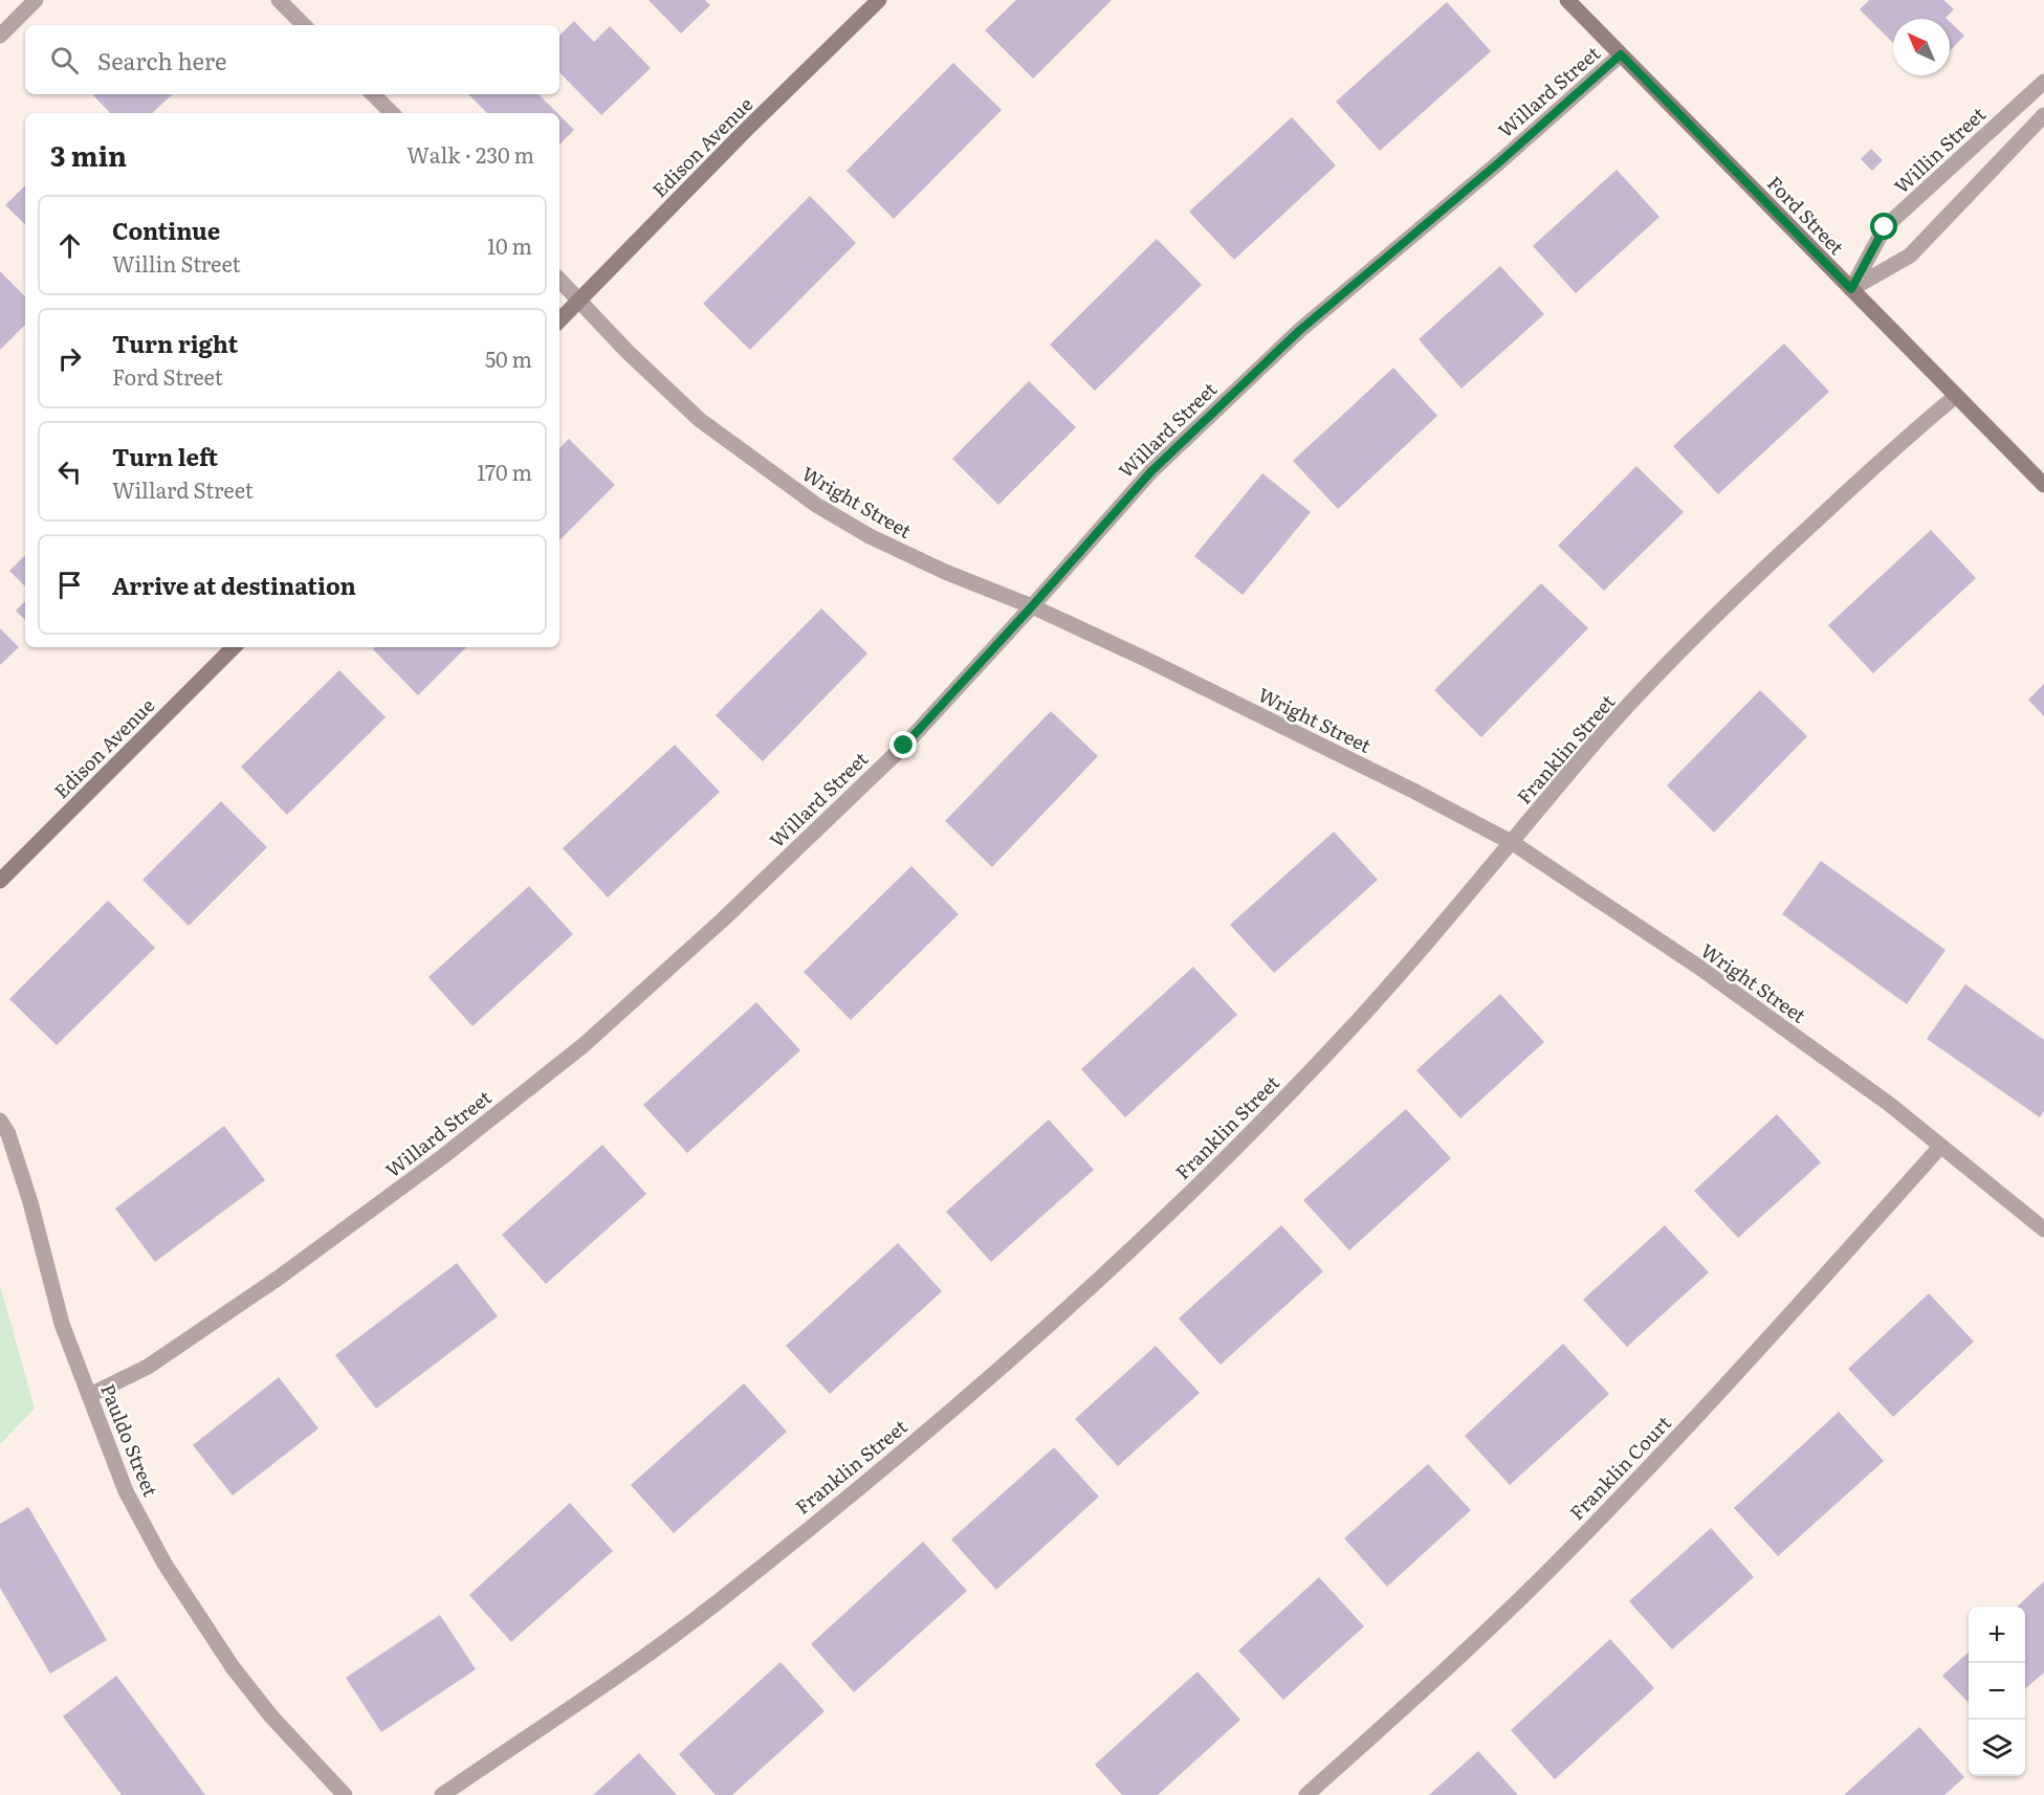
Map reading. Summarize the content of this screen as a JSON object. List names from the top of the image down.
{
  "streets": {
    "street": [
      "Willard Street",
      "Edison Avenue",
      "Willin Street",
      "Ford Street",
      "Wright Street",
      "Franklin Street",
      "Pauldo Street",
      "Franklin Court"
    ]
  },
  "crossings": [
    ["Willard Street", "Ford Street"],
    ["Willard Street", "Wright Street"],
    ["Willard Street", "Pauldo Street"],
    ["Edison Avenue", "Wright Street"],
    ["Willin Street", "Ford Street"],
    ["Ford Street", "Franklin Street"],
    ["Wright Street", "Franklin Street"],
    ["Wright Street", "Franklin Court"]
  ],
  "north": "top left",
  "page": {
    "search": "Search here",
    "heading": ["3 min", "Walk · 230 m"],
    "list": [
      ["Continue", "Willin Street", "10 m"],
      ["Turn right", "Ford Street", "50 m"],
      ["Turn left", "Willard Street", "170 m"],
      "Arrive at destination"
    ],
    "map_buttons": ["+", "−"]
  }
}
